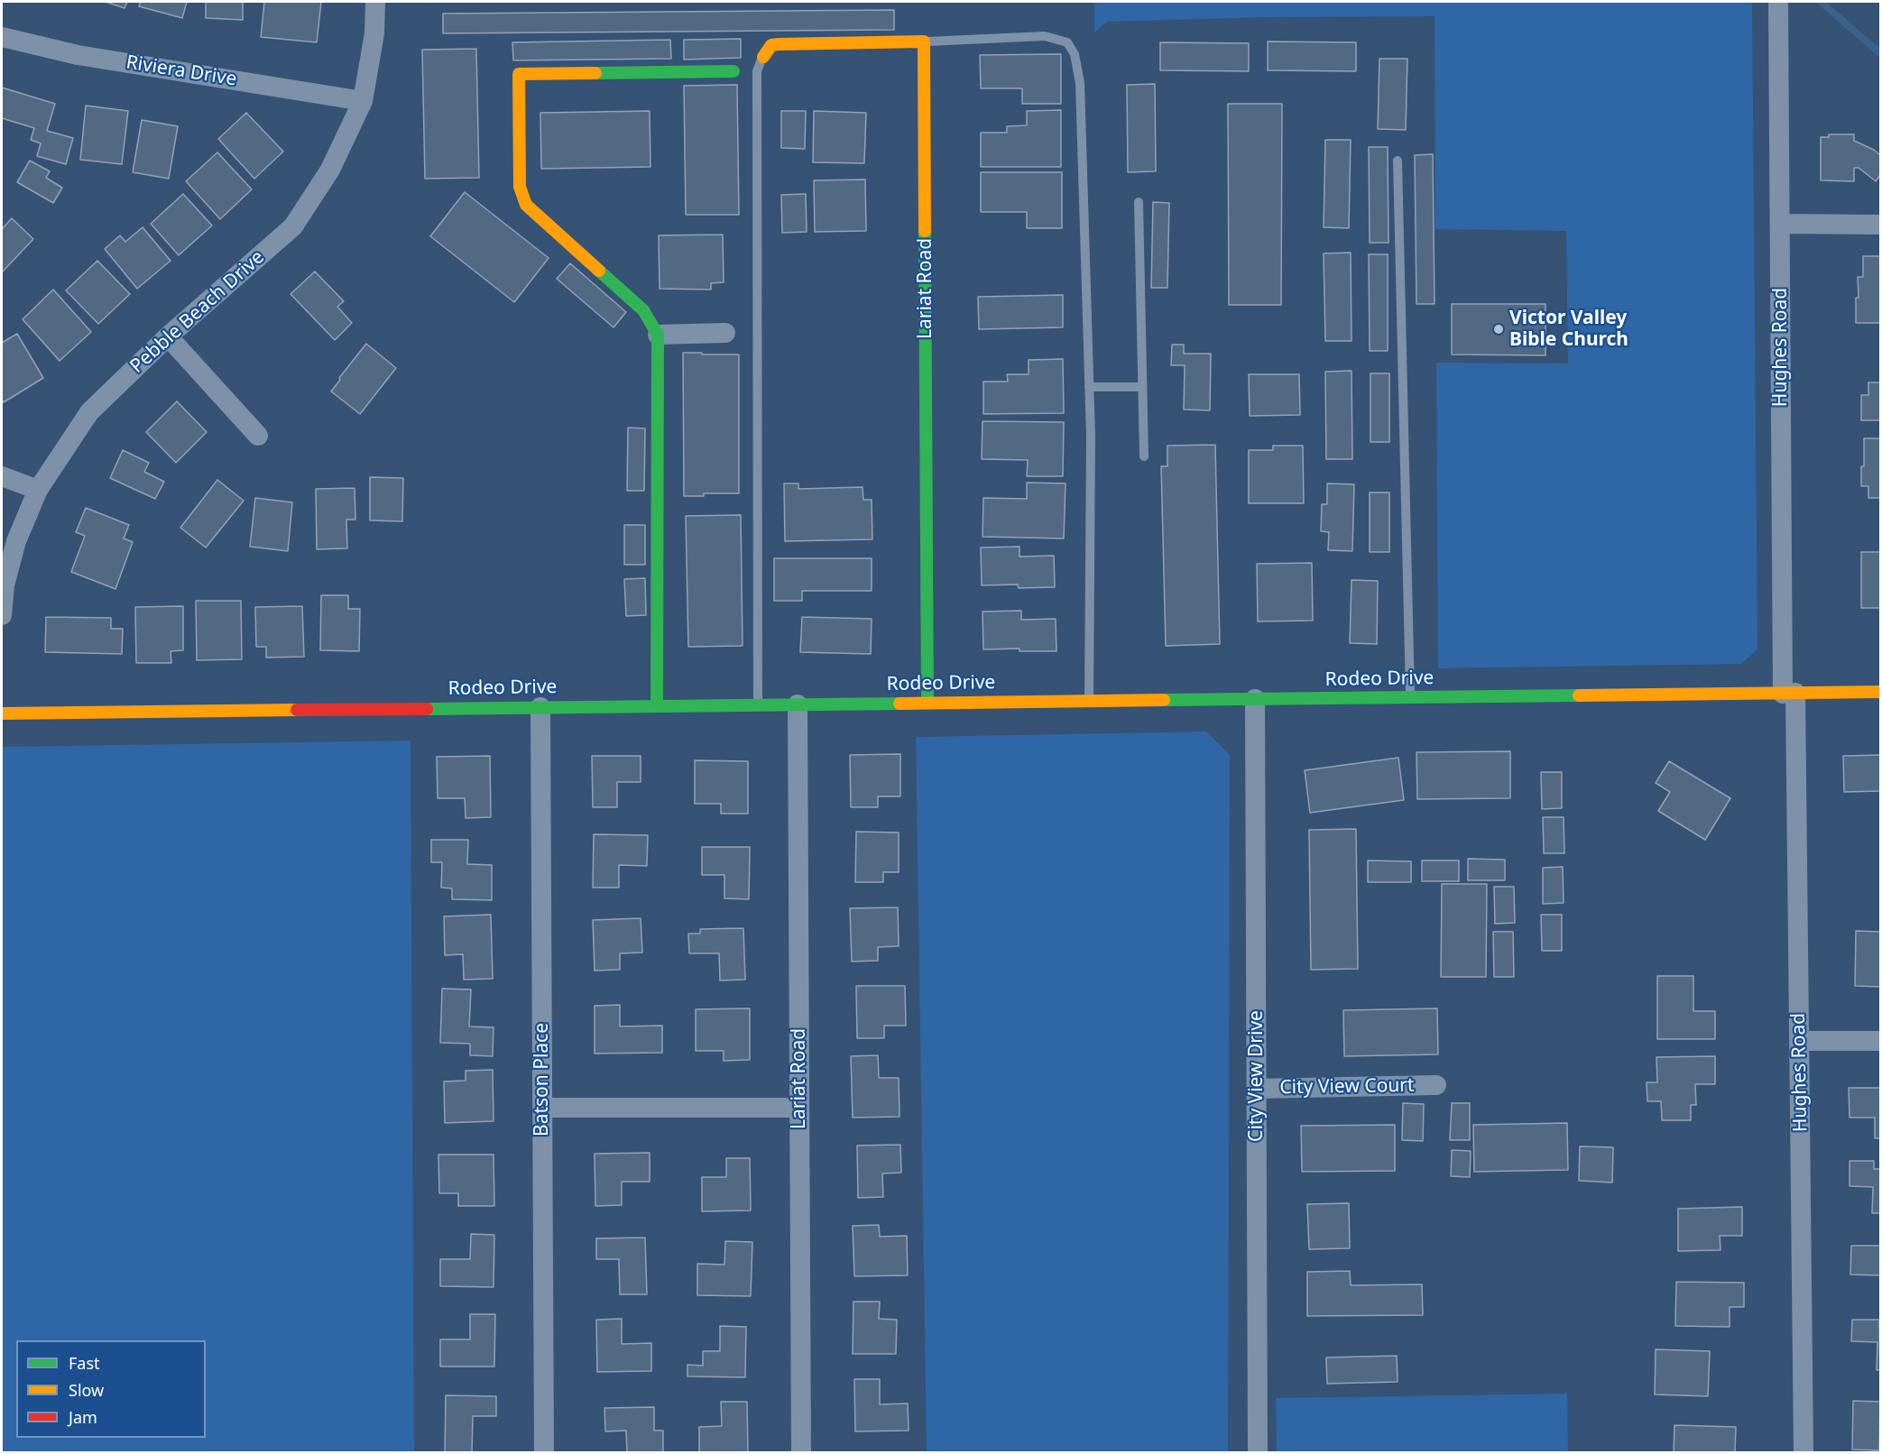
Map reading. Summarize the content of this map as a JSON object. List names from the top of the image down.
{
  "streets": {
    "street": [
      "Riviera Drive",
      "Lariat Road",
      "Pebble Beach Drive",
      "Hughes Road",
      "Rodeo Drive",
      "City View Drive",
      "Batson Place",
      "City View Court"
    ]
  },
  "crossings": [
    ["Riviera Drive", "Pebble Beach Drive"],
    ["Lariat Road", "Rodeo Drive"],
    ["Hughes Road", "Rodeo Drive"],
    ["Rodeo Drive", "City View Drive"],
    ["Rodeo Drive", "Batson Place"],
    ["City View Drive", "City View Court"]
  ],
  "places": ["Victor Valley Bible Church"],
  "legend": ["Fast", "Slow", "Jam"]
}
